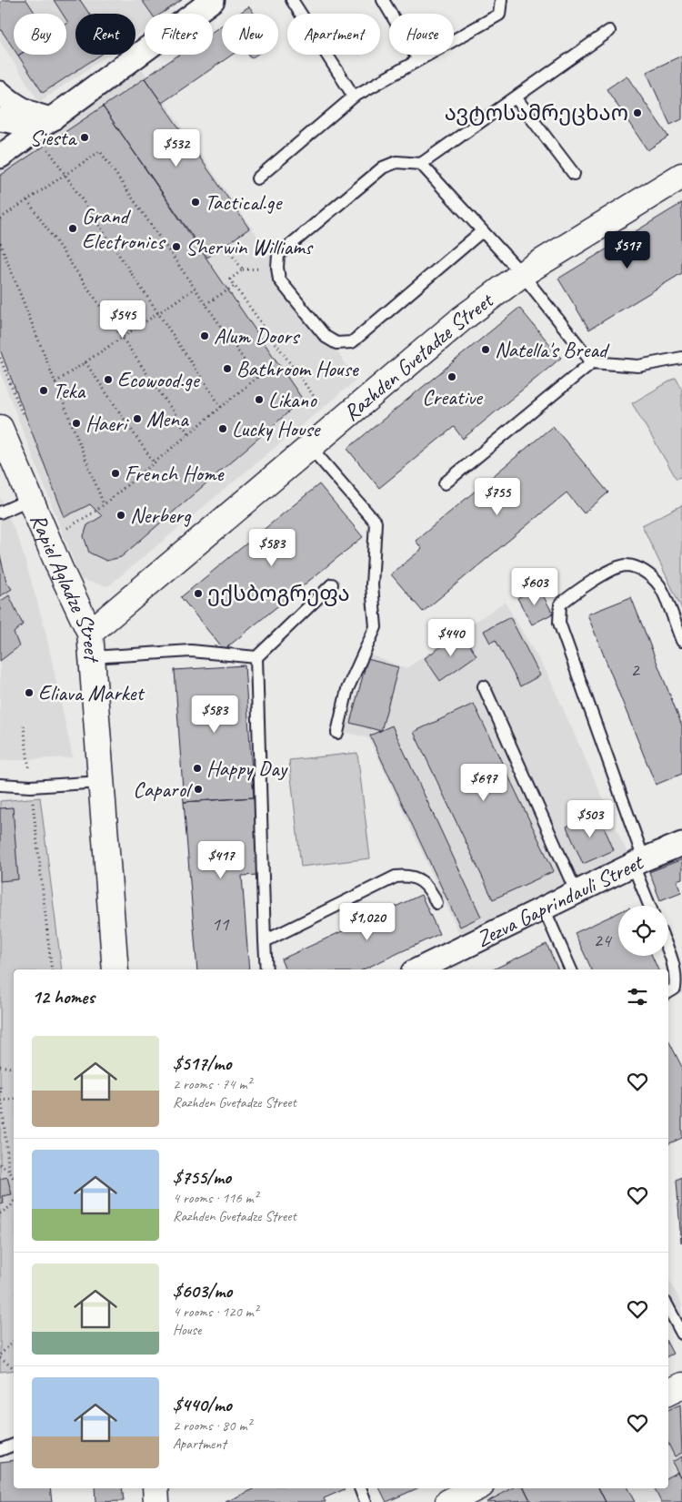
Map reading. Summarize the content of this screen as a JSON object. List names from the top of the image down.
{
  "streets": {
    "street": ["Razhden Gvetadze Street", "Rapiel Agladze Street", "Zezva Gaprindauli Street"]
  },
  "crossings": [
    ["Razhden Gvetadze Street", "Rapiel Agladze Street"]
  ],
  "places": [
    "ავტოსამრეცხაო",
    "Siesta",
    "Tactical.ge",
    "Grand Electronics",
    "Sherwin Williams",
    "Alum Doors",
    "Natella's Bread",
    "Bathroom House",
    "Creative",
    "Ecowood.ge",
    "Teka",
    "Likano",
    "Mena",
    "Haeri",
    "Lucky House",
    "French Home",
    "Nerberg",
    "ექსბოგრეფა",
    "Eliava Market",
    "Happy Day",
    "Caparol"
  ],
  "house_numbers": ["2", "11", "24"],
  "page": {
    "chip": [
      "Buy",
      "Rent",
      "Filters",
      "New",
      "Apartment",
      "House"
    ],
    "price": [
      "$532",
      "$517",
      "$545",
      "$755",
      "$583",
      "$603",
      "$440",
      "$583",
      "$697",
      "$503",
      "$417",
      "$1,020"
    ],
    "heading": "12 homes",
    "list": [
      {
        "name": "$517/mo",
        "note": "2 rooms · 74 m² · Razhden Gvetadze Street"
      },
      {
        "name": "$755/mo",
        "note": "4 rooms · 116 m² · Razhden Gvetadze Street"
      },
      {
        "name": "$603/mo",
        "note": "4 rooms · 120 m² · House"
      },
      {
        "name": "$440/mo",
        "note": "2 rooms · 80 m² · Apartment"
      }
    ]
  }
}
